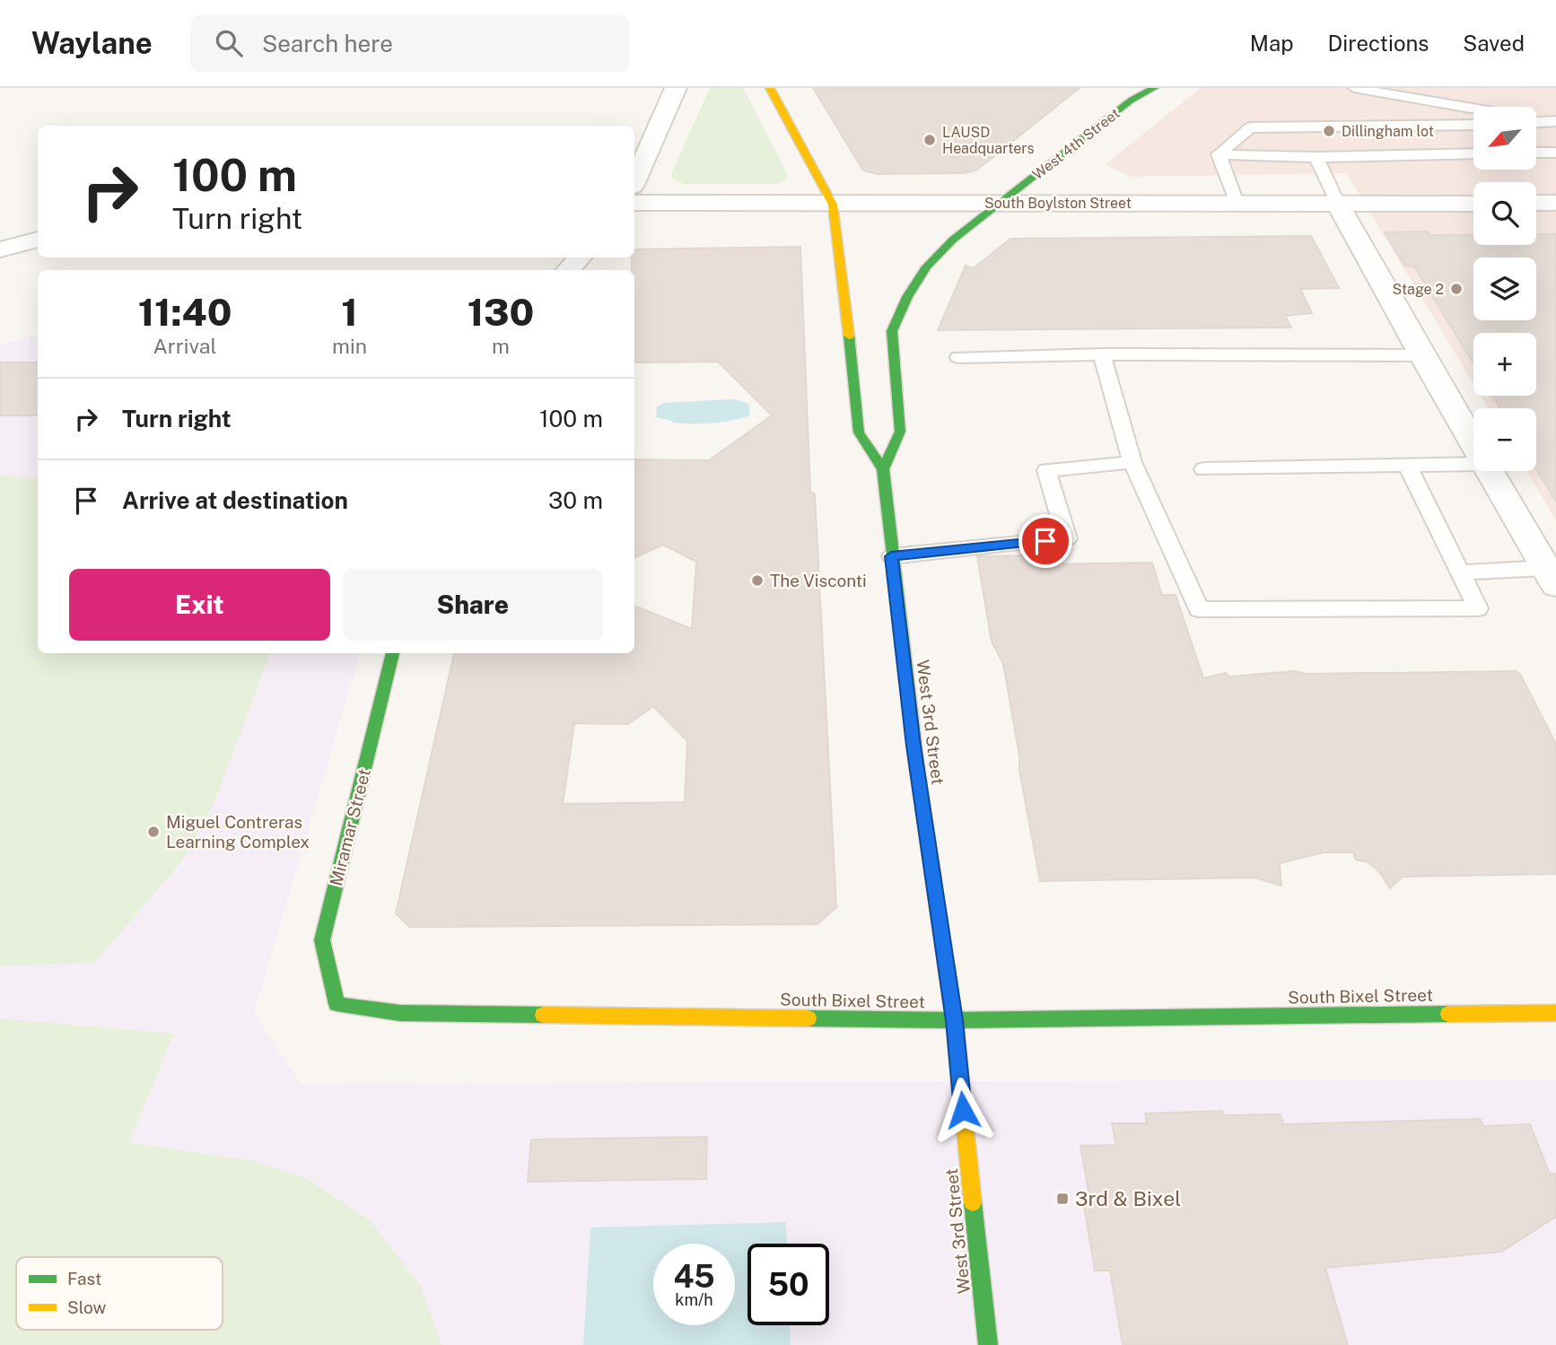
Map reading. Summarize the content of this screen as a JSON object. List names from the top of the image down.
{
  "streets": {
    "main road": [
      "West 4th Street",
      "West 3rd Street",
      "Miramar Street",
      "South Bixel Street"
    ],
    "street": ["South Boylston Street"]
  },
  "crossings": [
    ["West 4th Street", "South Boylston Street"],
    ["West 4th Street", "West 3rd Street"],
    ["South Boylston Street", "West 3rd Street"],
    ["West 3rd Street", "South Bixel Street"],
    ["Miramar Street", "South Bixel Street"]
  ],
  "places": {
    "other": [
      "Dillingham lot",
      "LAUSD Headquarters",
      "Stage 2",
      "The Visconti",
      "Miguel Contreras Learning Complex"
    ],
    "transit": ["3rd & Bixel"]
  },
  "legend": ["Fast", "Slow"],
  "north": "bottom left",
  "page": {
    "header": "Waylane",
    "search": "Search here",
    "nav": ["Map", "Directions", "Saved"],
    "map_buttons": ["+", "−"],
    "turn": ["100 m", "Turn right"],
    "eta": [
      "11:40",
      "Arrival",
      "1",
      "min",
      "130",
      "m"
    ],
    "list": [
      {
        "name": "Turn right",
        "value": "100 m"
      },
      {
        "name": "Arrive at destination",
        "value": "30 m"
      }
    ],
    "buttons": ["Exit", "Share"],
    "speed": "45 km/h",
    "limit": "50"
  }
}
